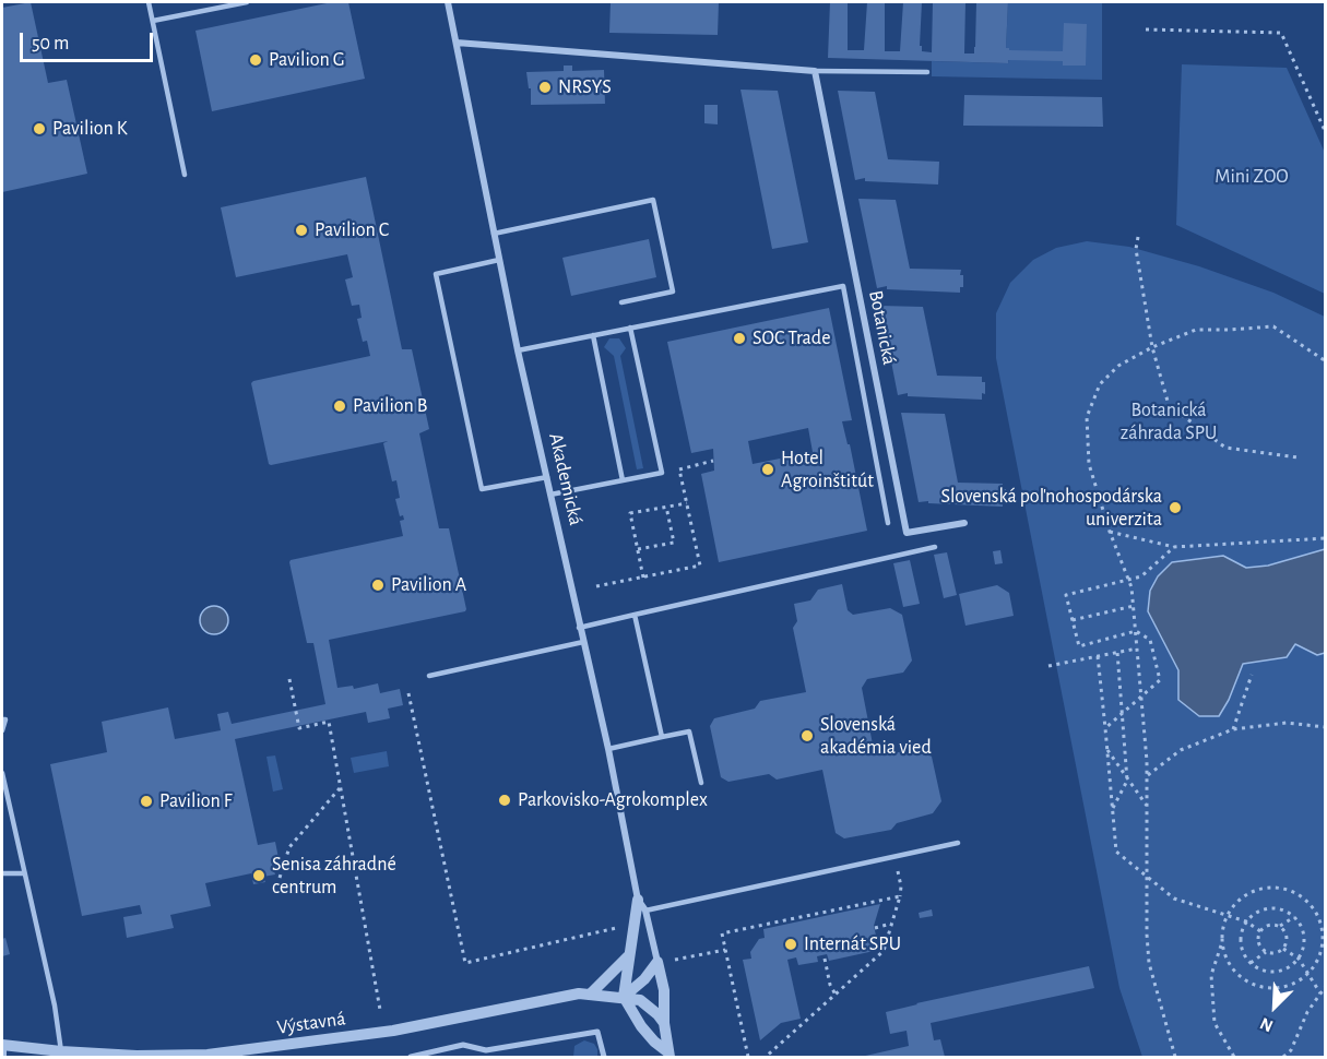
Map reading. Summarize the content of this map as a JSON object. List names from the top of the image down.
{
  "streets": {
    "street": ["Botanická", "Akademická", "Výstavná"]
  },
  "parks": ["Mini ZOO", "Botanická záhrada SPU"],
  "places": [
    "Pavilion G",
    "NRSYS",
    "Pavilion K",
    "Pavilion C",
    "SOC Trade",
    "Pavilion B",
    "Hotel Agroinštitút",
    "Slovenská poľnohospodárska univerzita",
    "Pavilion A",
    "Slovenská akadémia vied",
    "Parkovisko-Agrokomplex",
    "Pavilion F",
    "Senisa záhradné centrum",
    "Internát SPU"
  ],
  "scale_bar": "50 m",
  "north": "bottom left"
}
